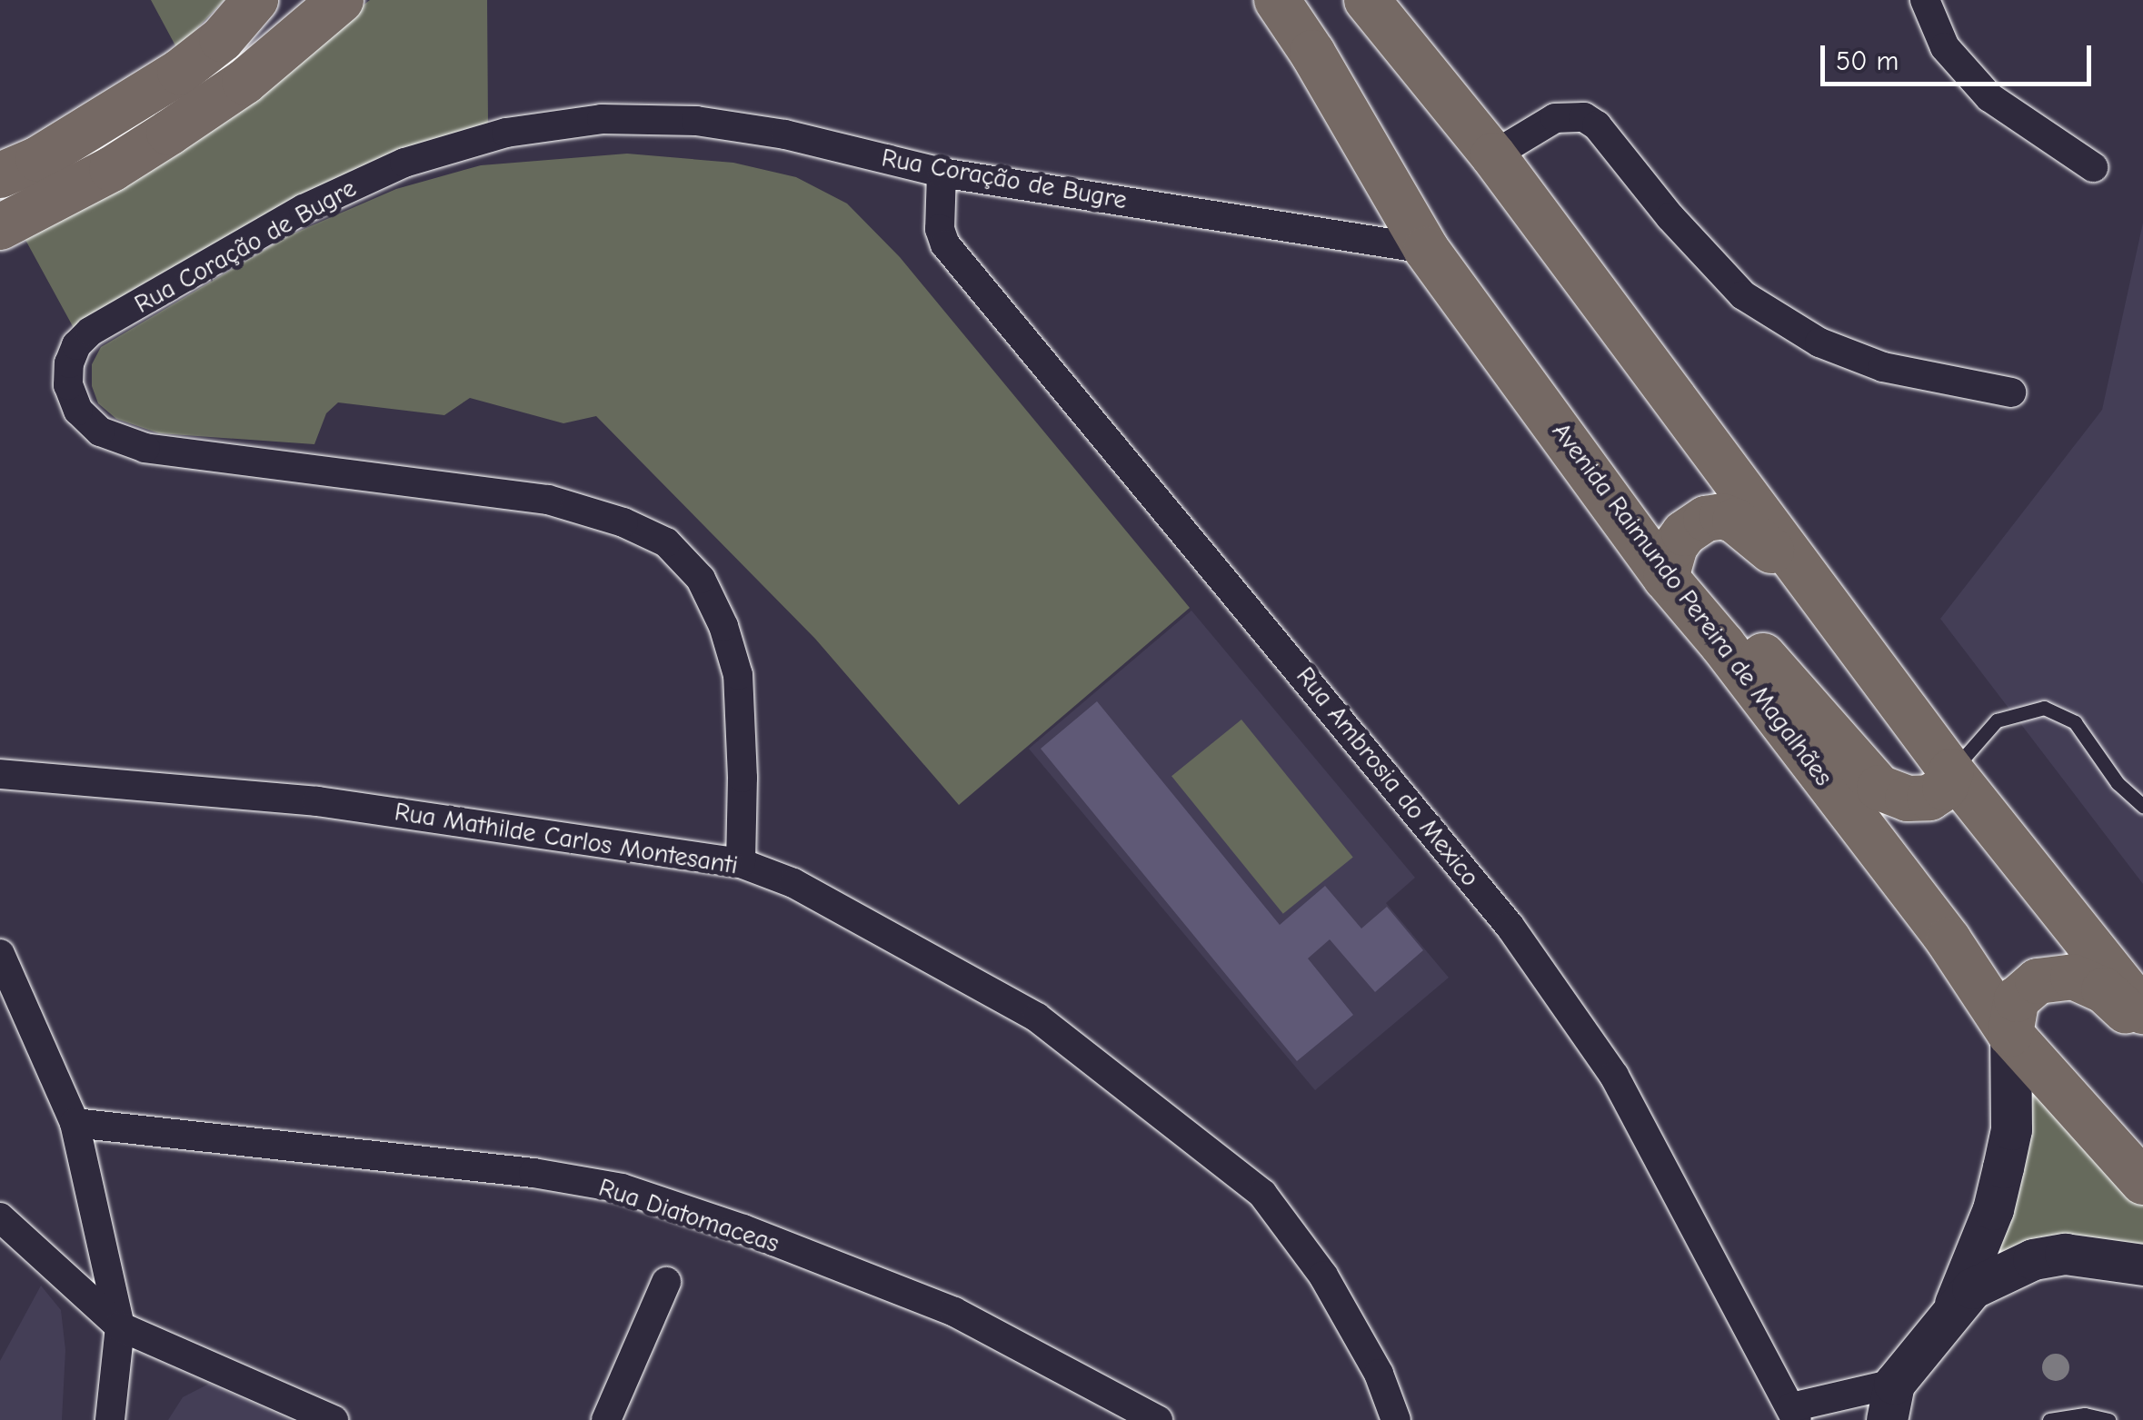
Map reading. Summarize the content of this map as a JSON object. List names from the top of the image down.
{
  "streets": {
    "main road": ["Avenida Raimundo Pereira de Magalhães"],
    "street": [
      "Rua Coração de Bugre",
      "Rua Ambrosia do Mexico",
      "Rua Mathilde Carlos Montesanti",
      "Rua Diatomaceas"
    ]
  },
  "crossings": [
    ["Rua Coração de Bugre", "Avenida Raimundo Pereira de Magalhães"],
    ["Rua Coração de Bugre", "Rua Ambrosia do Mexico"],
    ["Rua Coração de Bugre", "Rua Mathilde Carlos Montesanti"]
  ],
  "scale_bar": "50 m"
}
